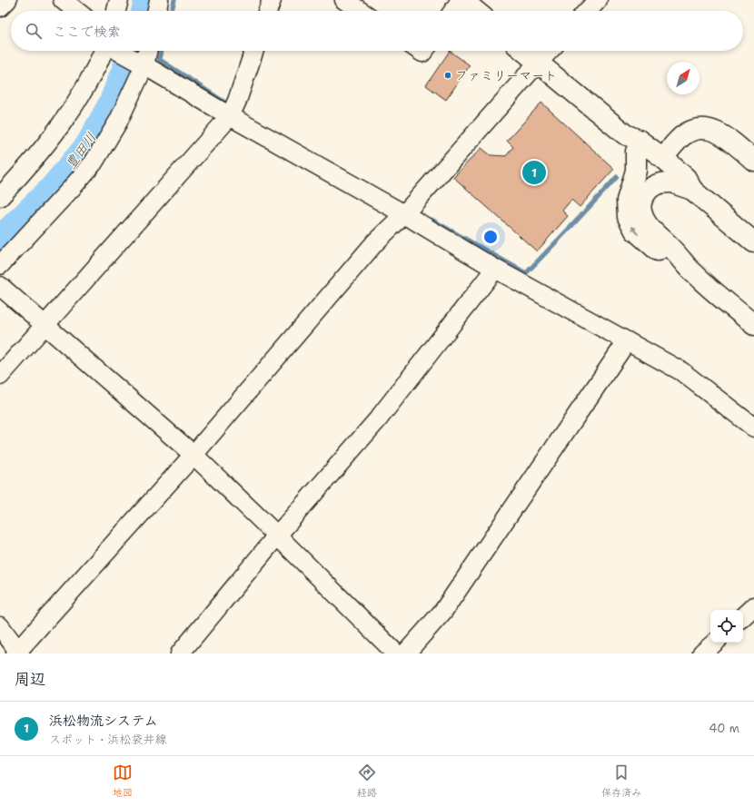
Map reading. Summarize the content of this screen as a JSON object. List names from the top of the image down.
{
  "water": ["豊田川"],
  "places": ["ファミリーマート"],
  "north": "top right",
  "page": {
    "search": "ここで検索",
    "pins": "1",
    "heading": "周辺",
    "list": [
      {
        "mark": "1",
        "name": "浜松物流システム",
        "note": "スポット · 浜松袋井線",
        "value": "40 m"
      }
    ],
    "nav": ["地図", "経路", "保存済み"]
  }
}
